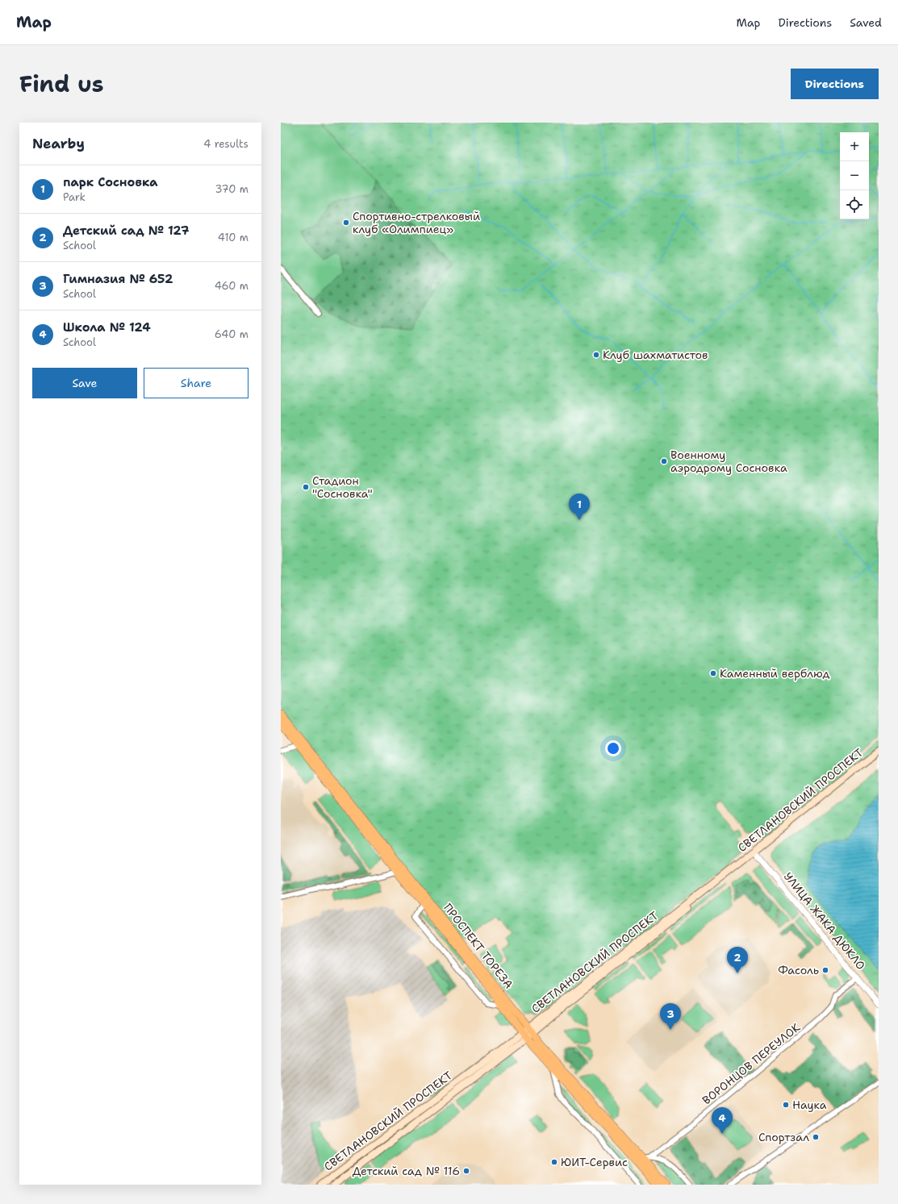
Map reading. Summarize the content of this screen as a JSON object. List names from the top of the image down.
{
  "streets": {
    "main road": ["СВЕТЛАНОВСКИЙ ПРОСПЕКТ", "ПРОСПЕКТ ТОРЕЗА"],
    "street": ["УЛИЦА ЖАКА ДЮКЛО", "ВОРОНЦОВ ПЕРЕУЛОК"]
  },
  "crossings": [
    ["СВЕТЛАНОВСКИЙ ПРОСПЕКТ", "УЛИЦА ЖАКА ДЮКЛО"],
    ["СВЕТЛАНОВСКИЙ ПРОСПЕКТ", "ПРОСПЕКТ ТОРЕЗА"],
    ["УЛИЦА ЖАКА ДЮКЛО", "ВОРОНЦОВ ПЕРЕУЛОК"],
    ["ПРОСПЕКТ ТОРЕЗА", "ВОРОНЦОВ ПЕРЕУЛОК"]
  ],
  "places": [
    "Спортивно-стрелковый клуб «Олимпиец»",
    "Клуб шахматистов",
    "Военному аэродрому Сосновка",
    "Стадион \"Сосновка\"",
    "Каменный верблюд",
    "Фасоль",
    "Наука",
    "Спортзал",
    "ЮИТ-Сервис",
    "Детский сад № 116"
  ],
  "page": {
    "header": "Map",
    "nav": ["Map", "Directions", "Saved"],
    "title": "Find us",
    "buttons": [
      "Directions",
      ["Save", "Share"]
    ],
    "heading": ["Nearby", "4 results"],
    "map_buttons": ["+", "−"],
    "list": [
      {
        "mark": "1",
        "name": "парк Сосновка",
        "note": "Park",
        "value": "370 m"
      },
      {
        "mark": "2",
        "name": "Детский сад № 127",
        "note": "School",
        "value": "410 m"
      },
      {
        "mark": "3",
        "name": "Гимназия № 652",
        "note": "School",
        "value": "460 m"
      },
      {
        "mark": "4",
        "name": "Школа № 124",
        "note": "School",
        "value": "640 m"
      }
    ],
    "pins": [
      "1",
      "2",
      "3",
      "4"
    ]
  }
}
